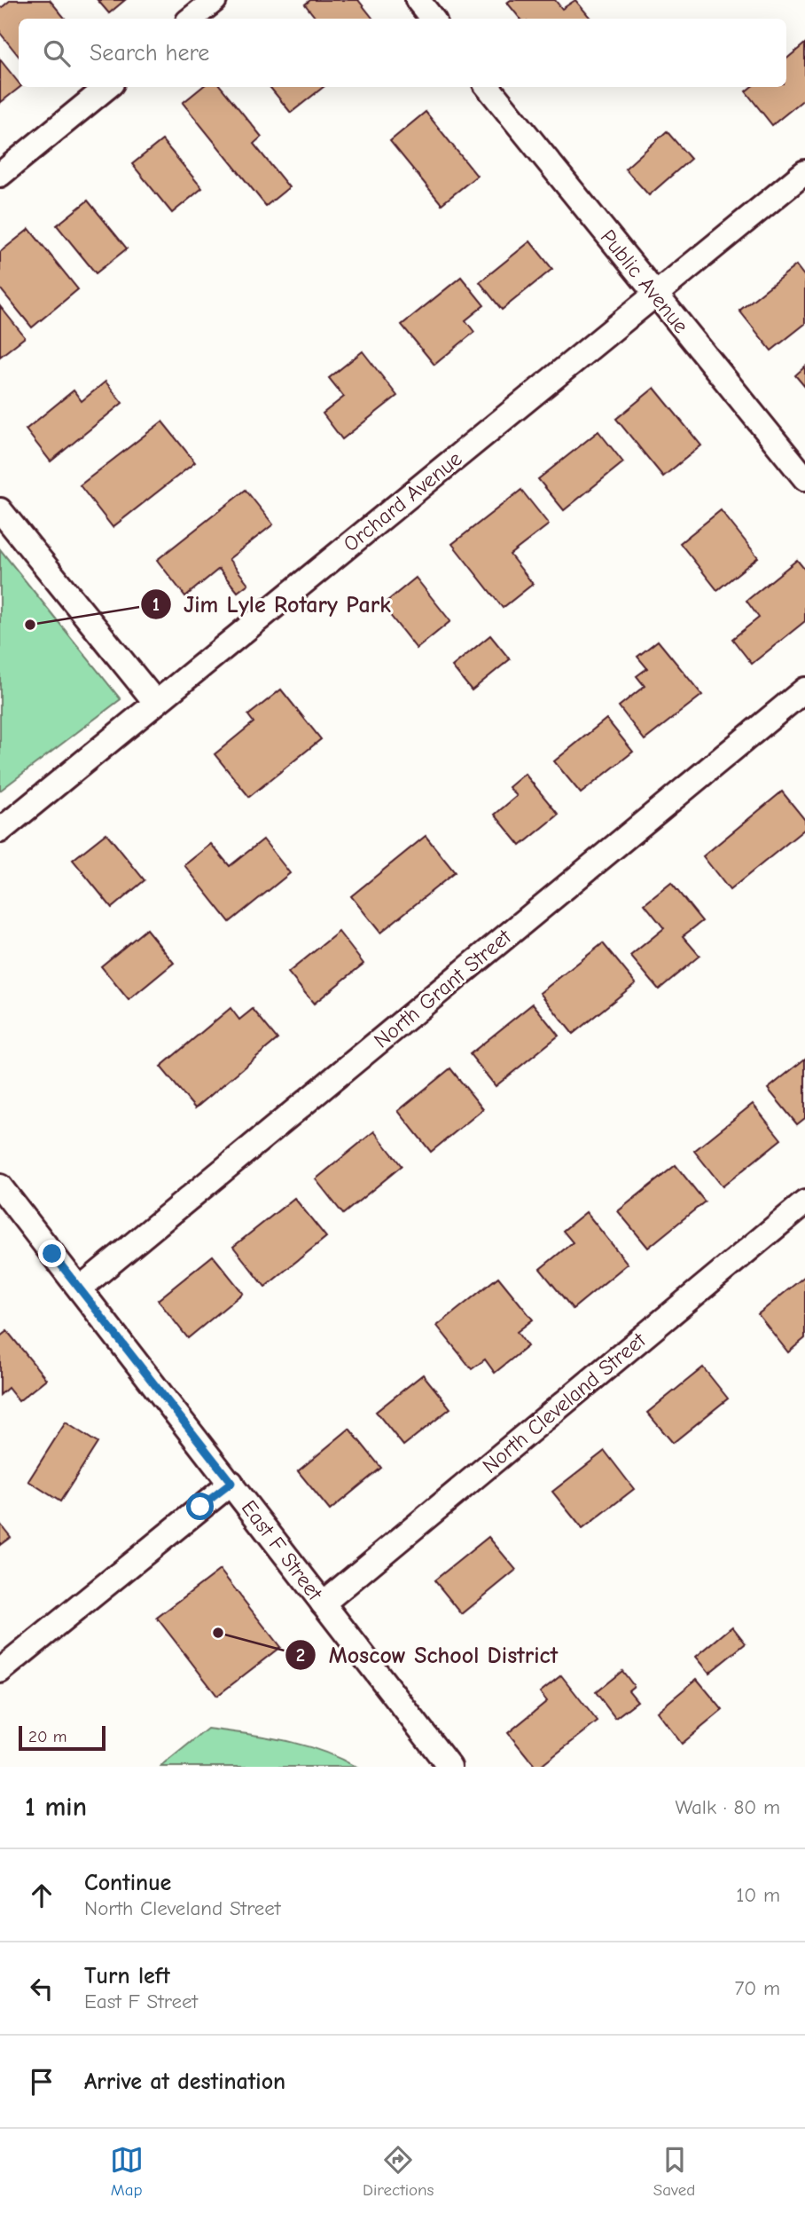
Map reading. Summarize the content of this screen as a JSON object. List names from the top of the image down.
{
  "streets": {
    "street": [
      "Public Avenue",
      "Orchard Avenue",
      "North Grant Street",
      "North Cleveland Street",
      "East F Street"
    ]
  },
  "crossings": [
    ["Public Avenue", "Orchard Avenue"],
    ["North Grant Street", "East F Street"],
    ["North Cleveland Street", "East F Street"]
  ],
  "places": ["Jim Lyle Rotary Park", "Moscow School District"],
  "scale_bar": "20 m",
  "page": {
    "search": "Search here",
    "scale": "20 m",
    "heading": ["1 min", "Walk · 80 m"],
    "list": [
      ["Continue", "North Cleveland Street", "10 m"],
      ["Turn left", "East F Street", "70 m"],
      "Arrive at destination"
    ],
    "nav": ["Map", "Directions", "Saved"]
  }
}
